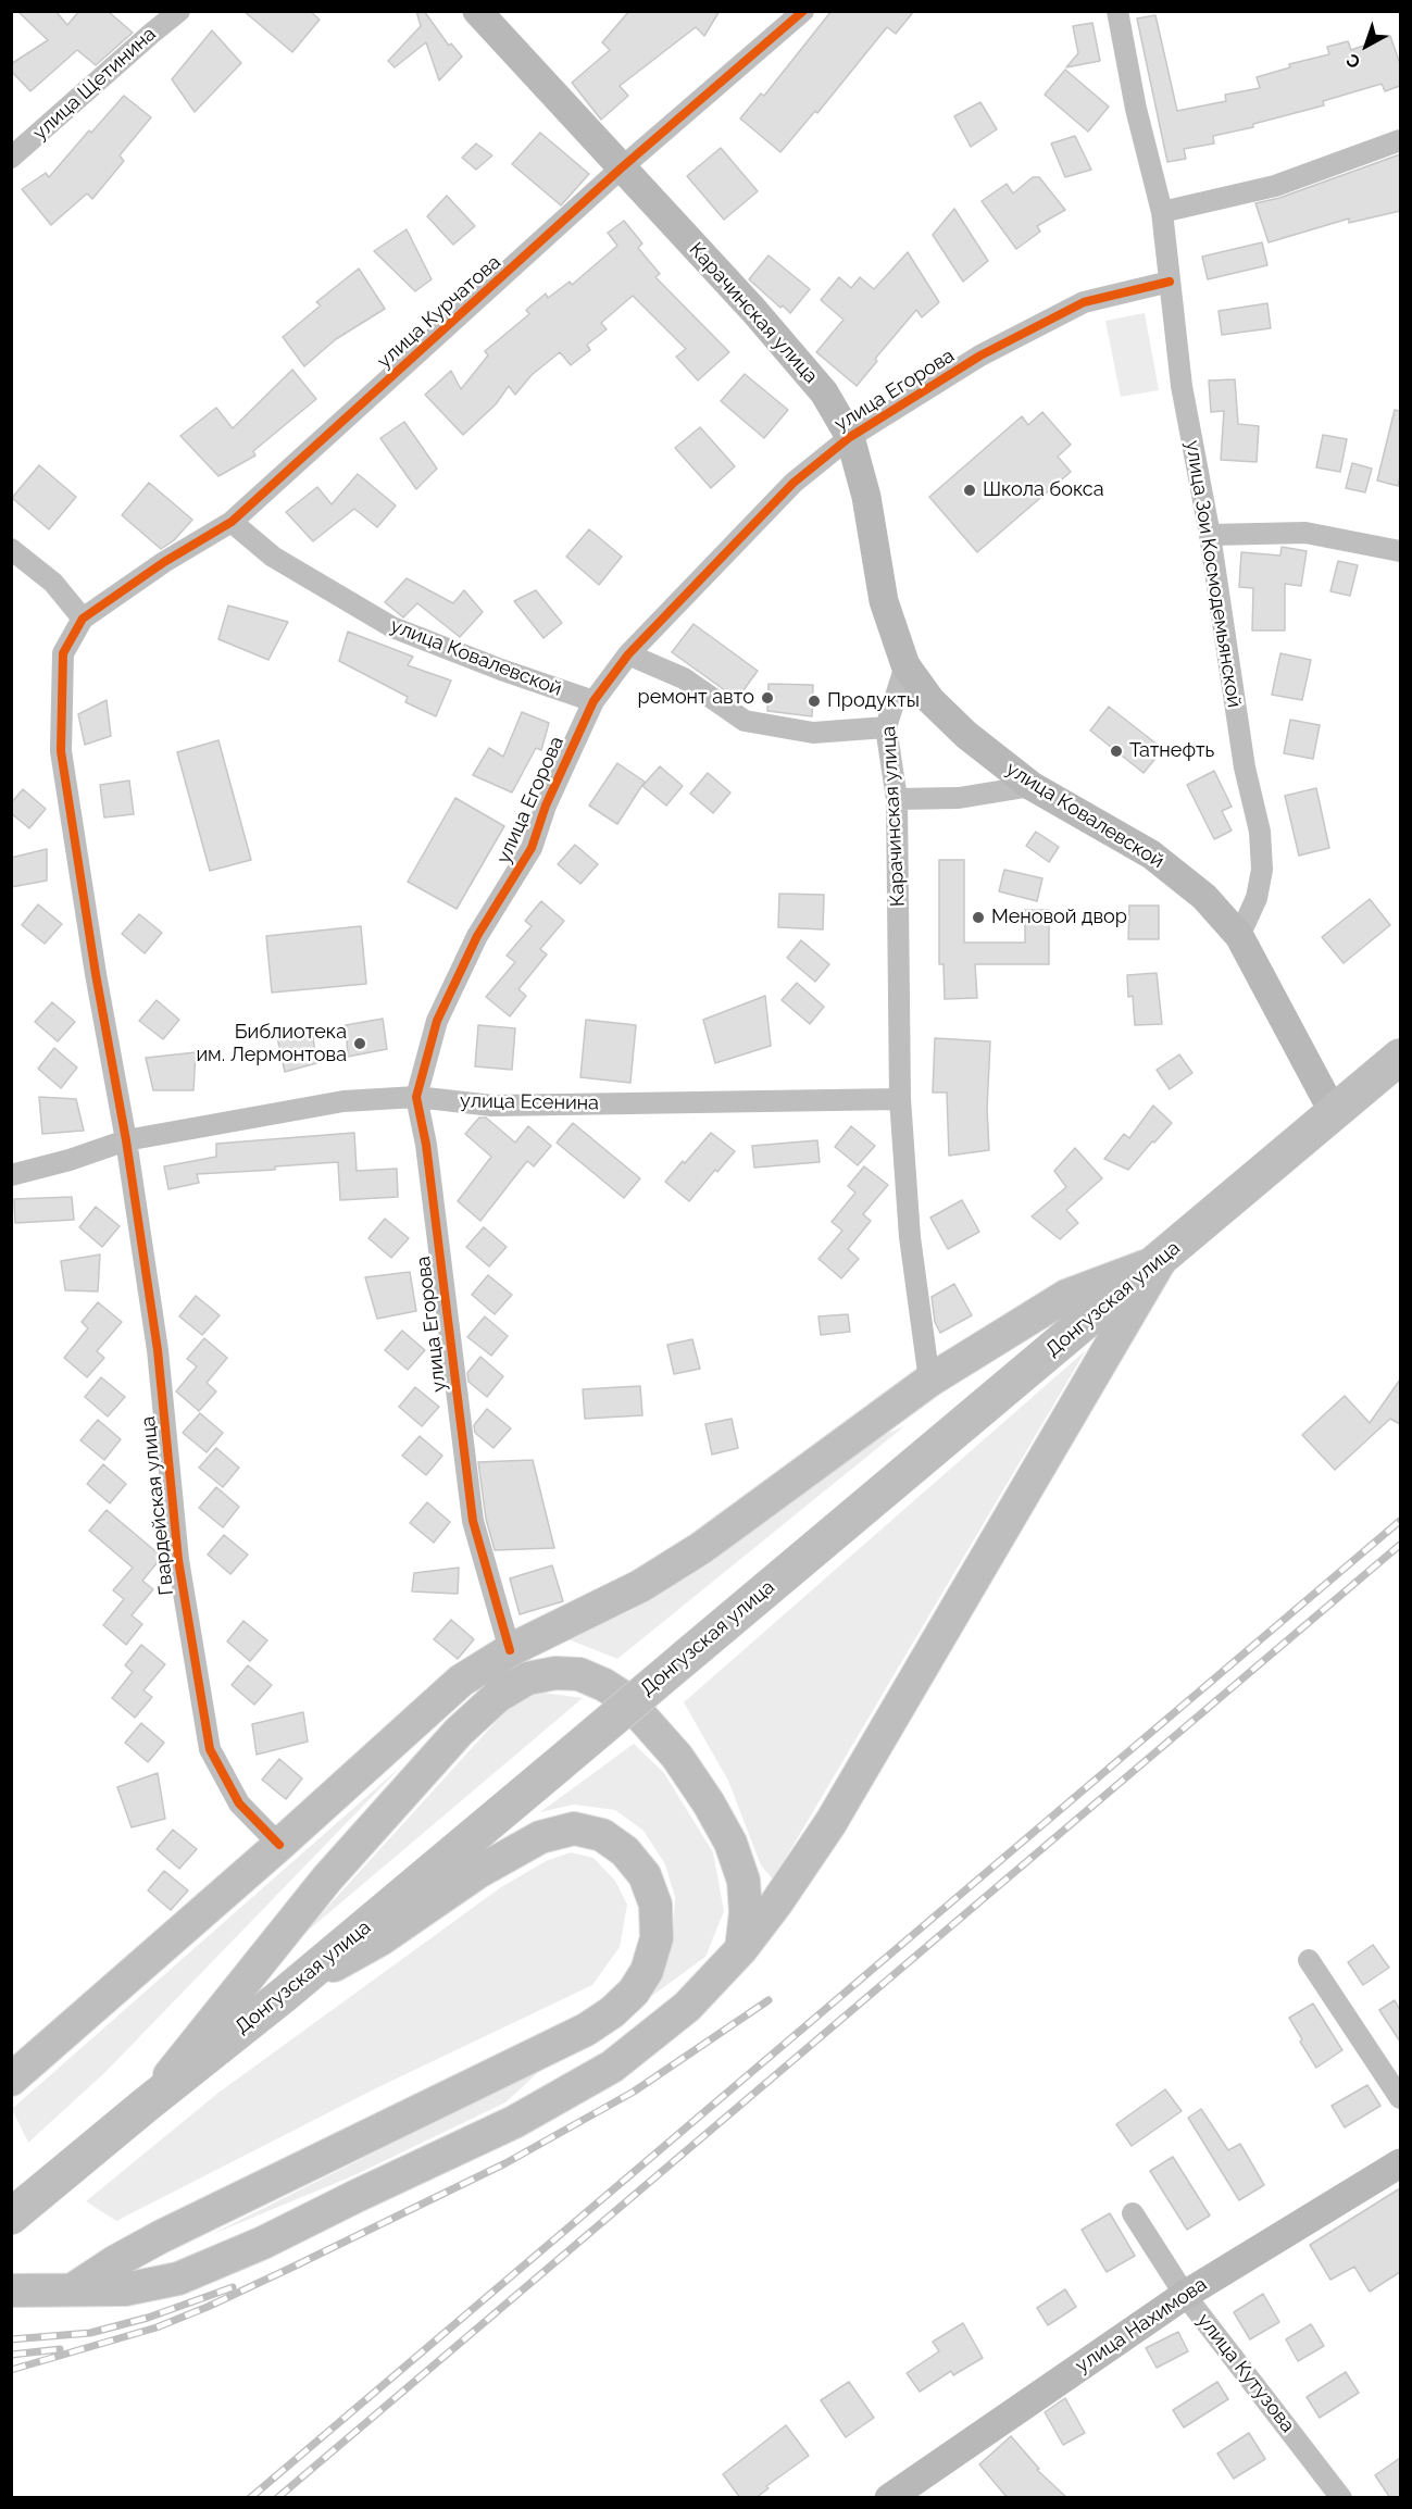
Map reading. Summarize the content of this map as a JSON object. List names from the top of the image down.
{
  "streets": {
    "highway": ["Донгузская улица"],
    "street": [
      "улица Щетинина",
      "улица Курчатова",
      "Карачинская улица",
      "улица Егорова",
      "улица Зои Космодемьянской",
      "улица Ковалевской",
      "улица Есенина",
      "Гвардейская улица",
      "улица Нахимова",
      "улица Кутузова"
    ]
  },
  "crossings": [
    ["улица Курчатова", "Карачинская улица"],
    ["улица Курчатова", "улица Ковалевской"],
    ["улица Курчатова", "Гвардейская улица"],
    ["Карачинская улица", "улица Егорова"],
    ["Карачинская улица", "улица Ковалевской"],
    ["Карачинская улица", "улица Есенина"],
    ["улица Егорова", "улица Зои Космодемьянской"],
    ["улица Егорова", "улица Ковалевской"],
    ["улица Егорова", "улица Есенина"],
    ["улица Зои Космодемьянской", "улица Ковалевской"],
    ["улица Есенина", "Гвардейская улица"],
    ["улица Нахимова", "улица Кутузова"]
  ],
  "places": [
    "Школа бокса",
    "ремонт авто",
    "Продукты",
    "Татнефть",
    "Меновой двор",
    "Библиотека им. Лермонтова"
  ],
  "north": "bottom left"
}
